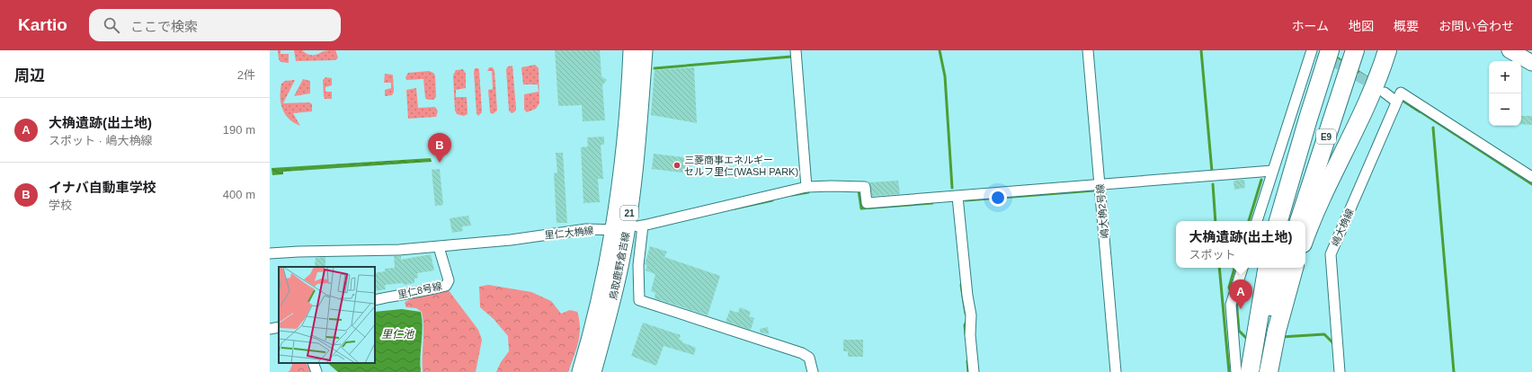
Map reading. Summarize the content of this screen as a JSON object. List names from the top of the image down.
{
  "streets": {
    "highway": ["E9"],
    "main road": ["21", "鳥取鹿野倉吉線"],
    "street": [
      "嶋大桷2号線",
      "嶋大桷線",
      "里仁大桷線",
      "里仁8号線"
    ]
  },
  "crossings": [
    ["里仁大桷線", "鳥取鹿野倉吉線"],
    ["里仁大桷線", "里仁8号線"]
  ],
  "water": ["里仁池"],
  "places": ["三菱商事エネルギー セルフ里仁(WASH PARK)"],
  "page": {
    "header": "Kartio",
    "search": "ここで検索",
    "nav": [
      "ホーム",
      "地図",
      "概要",
      "お問い合わせ"
    ],
    "heading": ["周辺", "2件"],
    "map_buttons": ["+", "−"],
    "list": [
      {
        "mark": "A",
        "name": "大桷遺跡(出土地)",
        "note": "スポット · 嶋大桷線",
        "value": "190 m"
      },
      {
        "mark": "B",
        "name": "イナバ自動車学校",
        "note": "学校",
        "value": "400 m"
      }
    ],
    "pins": ["B", "A"],
    "popup": ["大桷遺跡(出土地)", "スポット"]
  }
}
